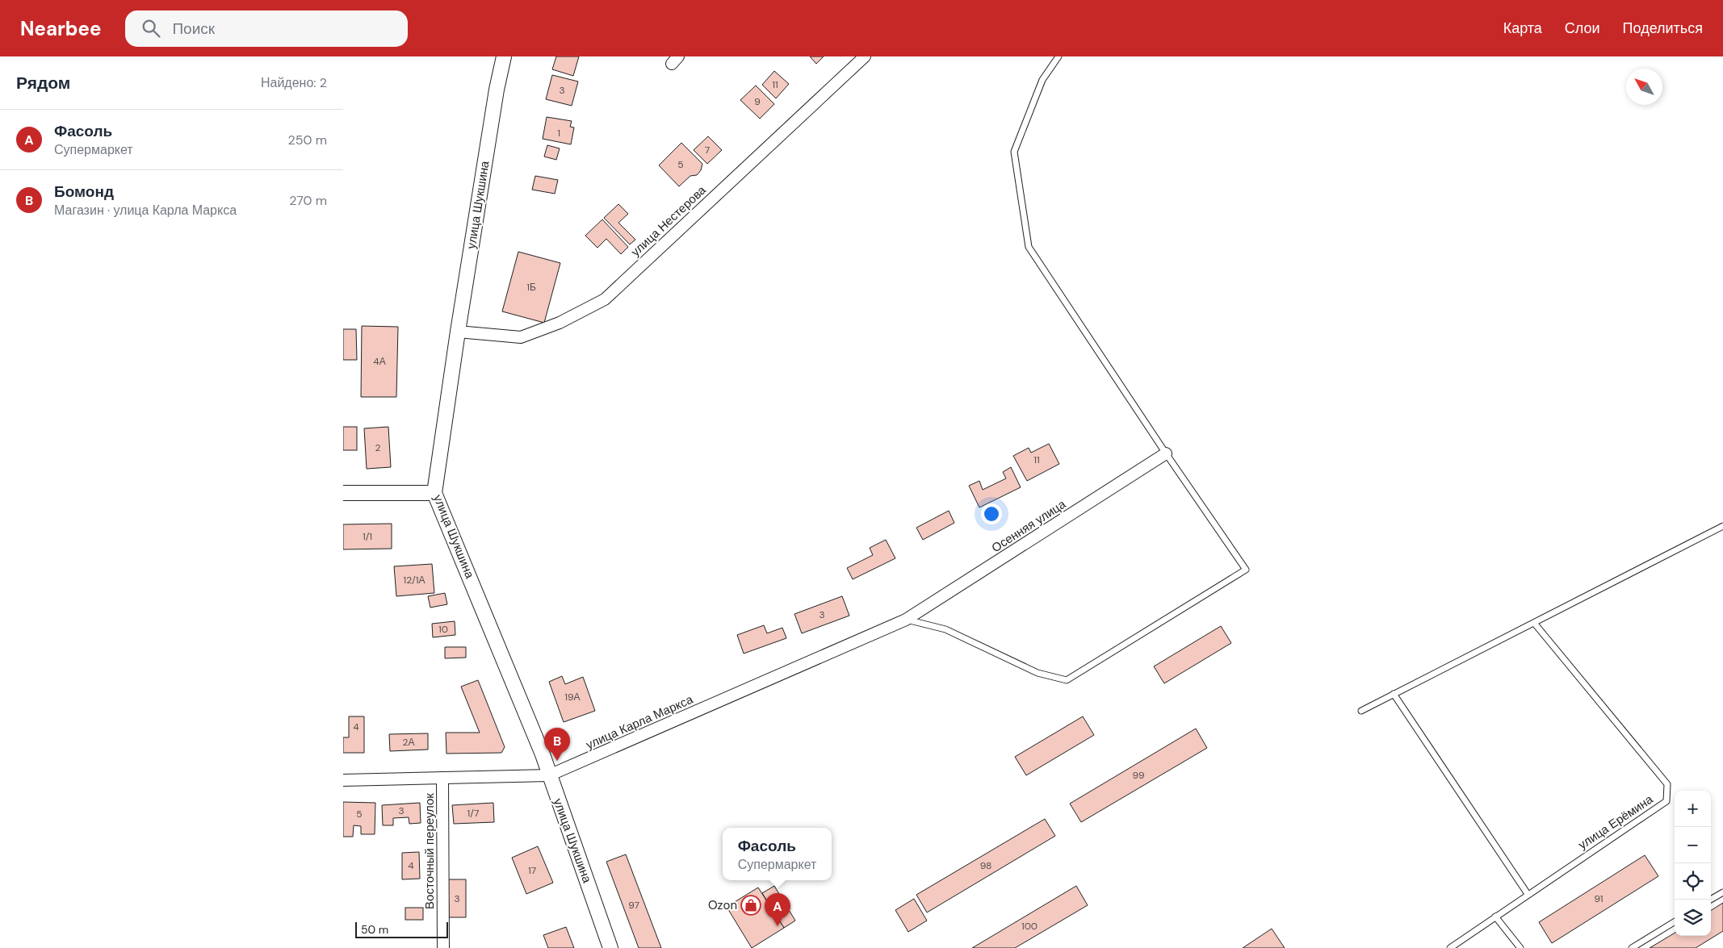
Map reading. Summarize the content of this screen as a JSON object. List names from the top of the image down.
{
  "streets": {
    "street": [
      "улица Шукшина",
      "улица Нестерова",
      "Осенняя улица",
      "улица Карла Маркса",
      "Восточный переулок"
    ],
    "lane": ["улица Ерёмина"]
  },
  "crossings": [
    ["улица Шукшина", "улица Нестерова"],
    ["улица Шукшина", "улица Карла Маркса"],
    ["Осенняя улица", "улица Карла Маркса"],
    ["улица Карла Маркса", "Восточный переулок"]
  ],
  "places": {
    "shop": ["Ozon"]
  },
  "house_numbers": [
    "11",
    "3",
    "9",
    "1",
    "7",
    "5",
    "1Б",
    "4А",
    "2",
    "11",
    "1/1",
    "12/1А",
    "3",
    "10",
    "19А",
    "4",
    "2А",
    "99",
    "3",
    "1/7",
    "5",
    "4",
    "98",
    "17",
    "3",
    "91",
    "97",
    "100"
  ],
  "scale_bar": "50 m",
  "north": "top left",
  "page": {
    "header": "Nearbee",
    "search": "Поиск",
    "nav": ["Карта", "Слои", "Поделиться"],
    "heading": ["Рядом", "Найдено: 2"],
    "list": [
      {
        "mark": "A",
        "name": "Фасоль",
        "note": "Супермаркет",
        "value": "250 m"
      },
      {
        "mark": "B",
        "name": "Бомонд",
        "note": "Магазин · улица Карла Маркса",
        "value": "270 m"
      }
    ],
    "pins": ["B", "A"],
    "map_buttons": ["+", "−"],
    "popup": ["Фасоль", "Супермаркет"],
    "scale": "50 m"
  }
}
